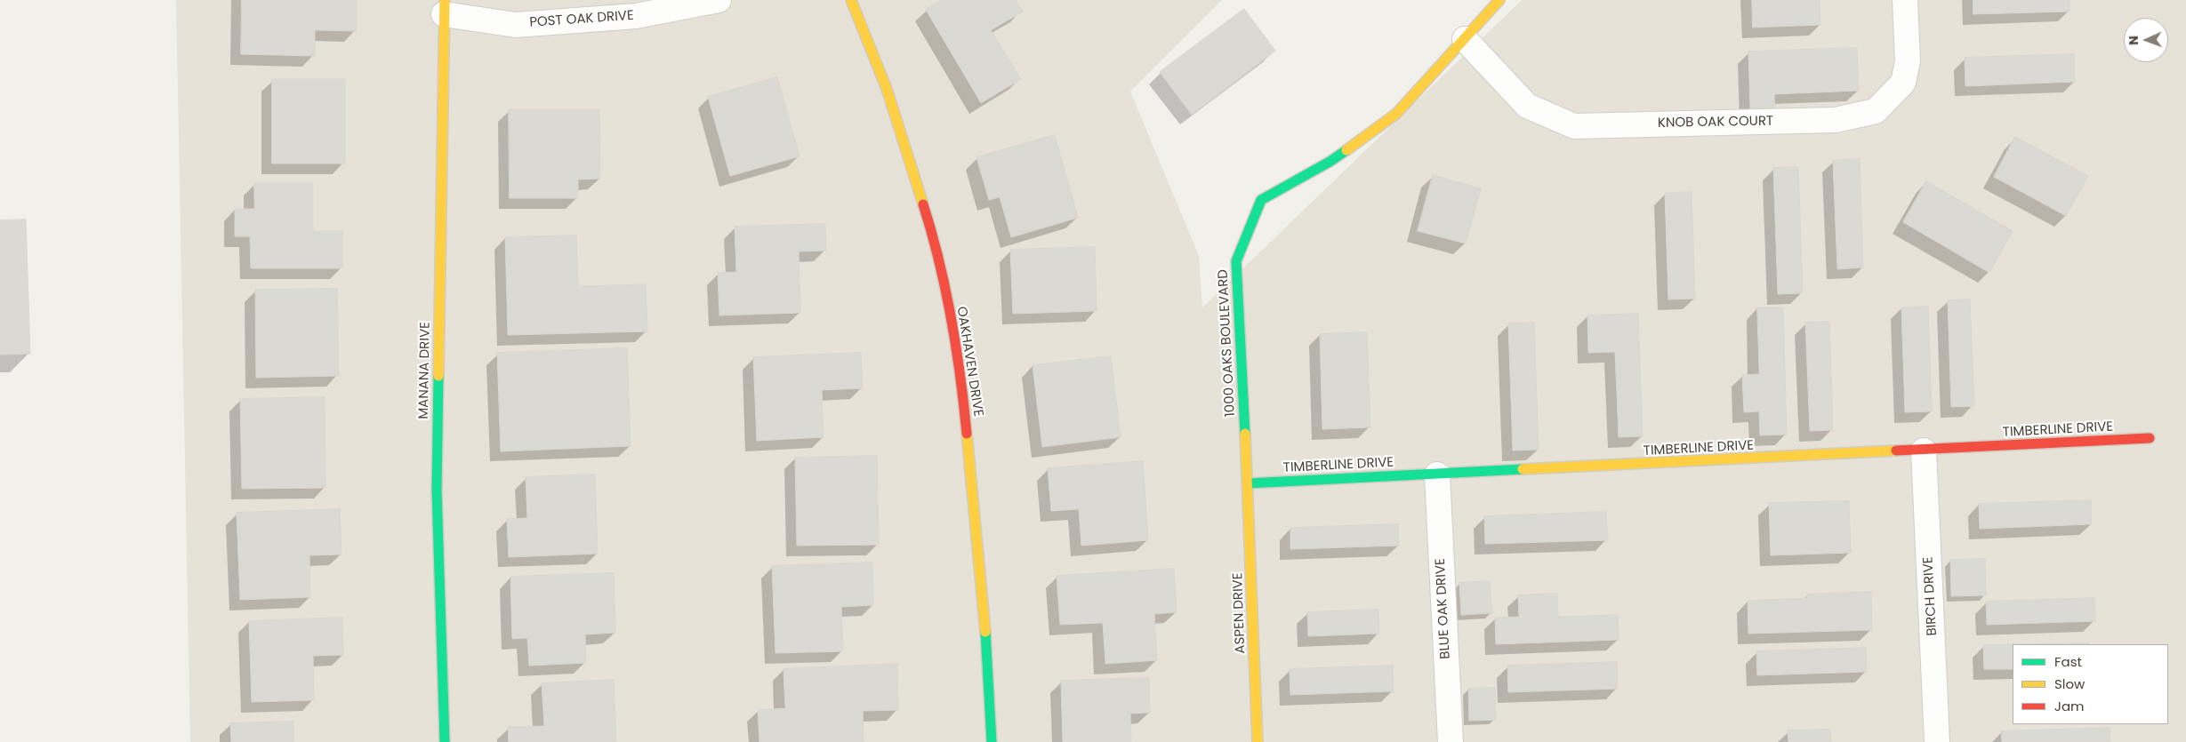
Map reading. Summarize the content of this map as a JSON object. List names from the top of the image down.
{
  "streets": {
    "street": [
      "POST OAK DRIVE",
      "KNOB OAK COURT",
      "1000 OAKS BOULEVARD",
      "OAKHAVEN DRIVE",
      "MANANA DRIVE",
      "TIMBERLINE DRIVE",
      "BIRCH DRIVE",
      "BLUE OAK DRIVE",
      "ASPEN DRIVE"
    ]
  },
  "crossings": [
    ["POST OAK DRIVE", "MANANA DRIVE"],
    ["KNOB OAK COURT", "1000 OAKS BOULEVARD"],
    ["1000 OAKS BOULEVARD", "TIMBERLINE DRIVE"],
    ["1000 OAKS BOULEVARD", "ASPEN DRIVE"],
    ["TIMBERLINE DRIVE", "BIRCH DRIVE"],
    ["TIMBERLINE DRIVE", "BLUE OAK DRIVE"],
    ["TIMBERLINE DRIVE", "ASPEN DRIVE"]
  ],
  "legend": ["Fast", "Slow", "Jam"],
  "north": "left"
}
